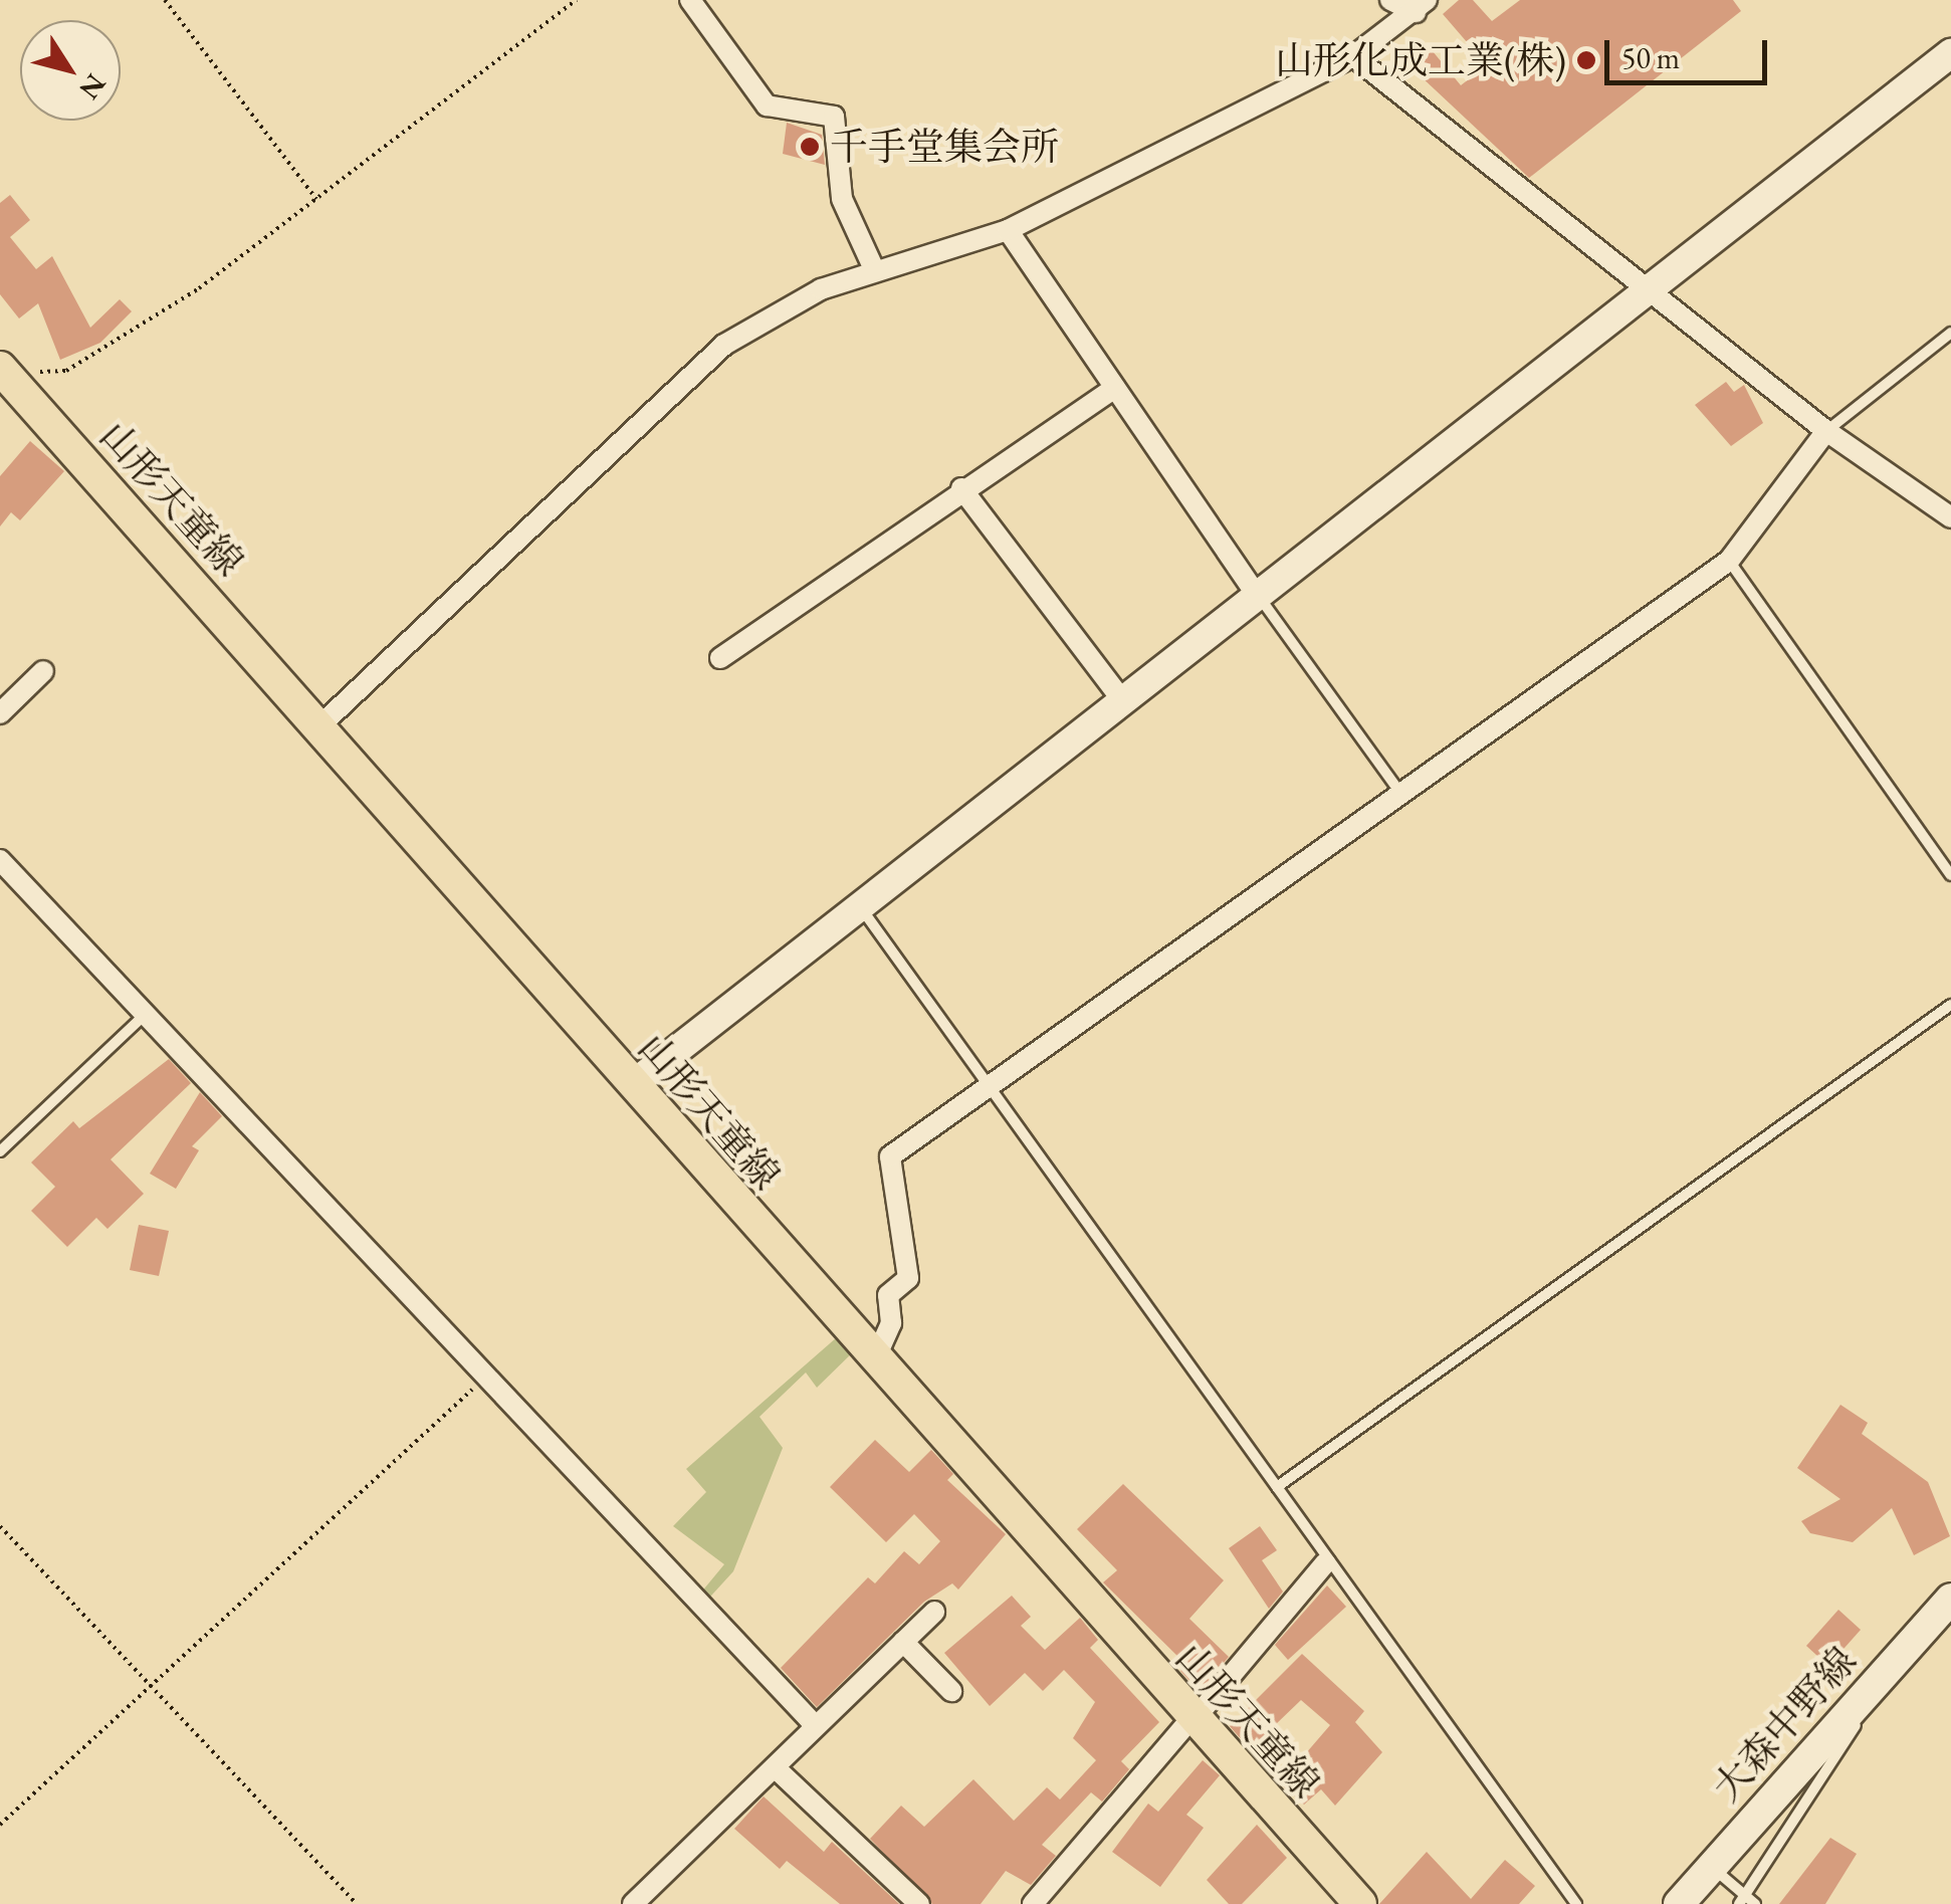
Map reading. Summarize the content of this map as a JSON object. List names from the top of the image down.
{
  "streets": {
    "main road": ["山形天童線", "大森中野線"]
  },
  "places": ["山形化成工業(株)", "千手堂集会所"],
  "scale_bar": "50 m",
  "north": "bottom right"
}
